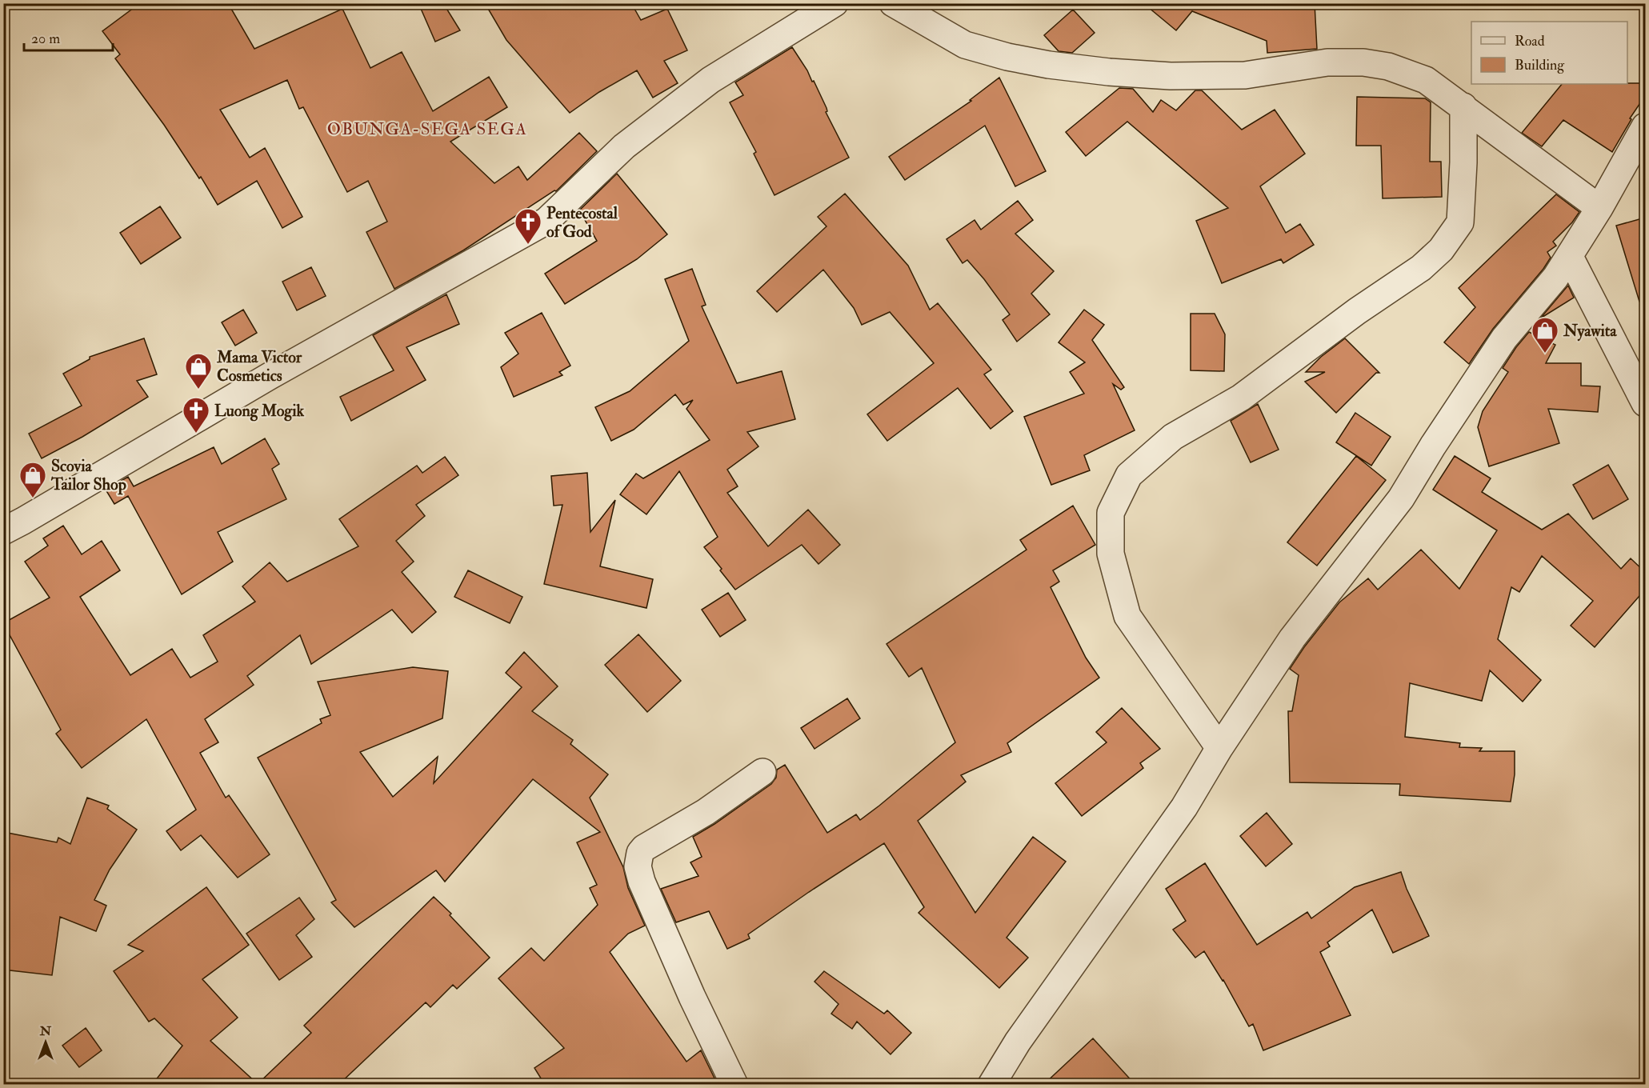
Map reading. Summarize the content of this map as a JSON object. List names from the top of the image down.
{
  "districts": ["OBUNGA-SEGA SEGA"],
  "places": {
    "church": ["Pentecostal of God", "Luong Mogik"],
    "shop": ["Nyawita", "Mama Victor Cosmetics", "Scovia Tailor Shop"]
  },
  "legend": ["Road", "Building"],
  "scale_bar": "20 m",
  "north": "top"
}
